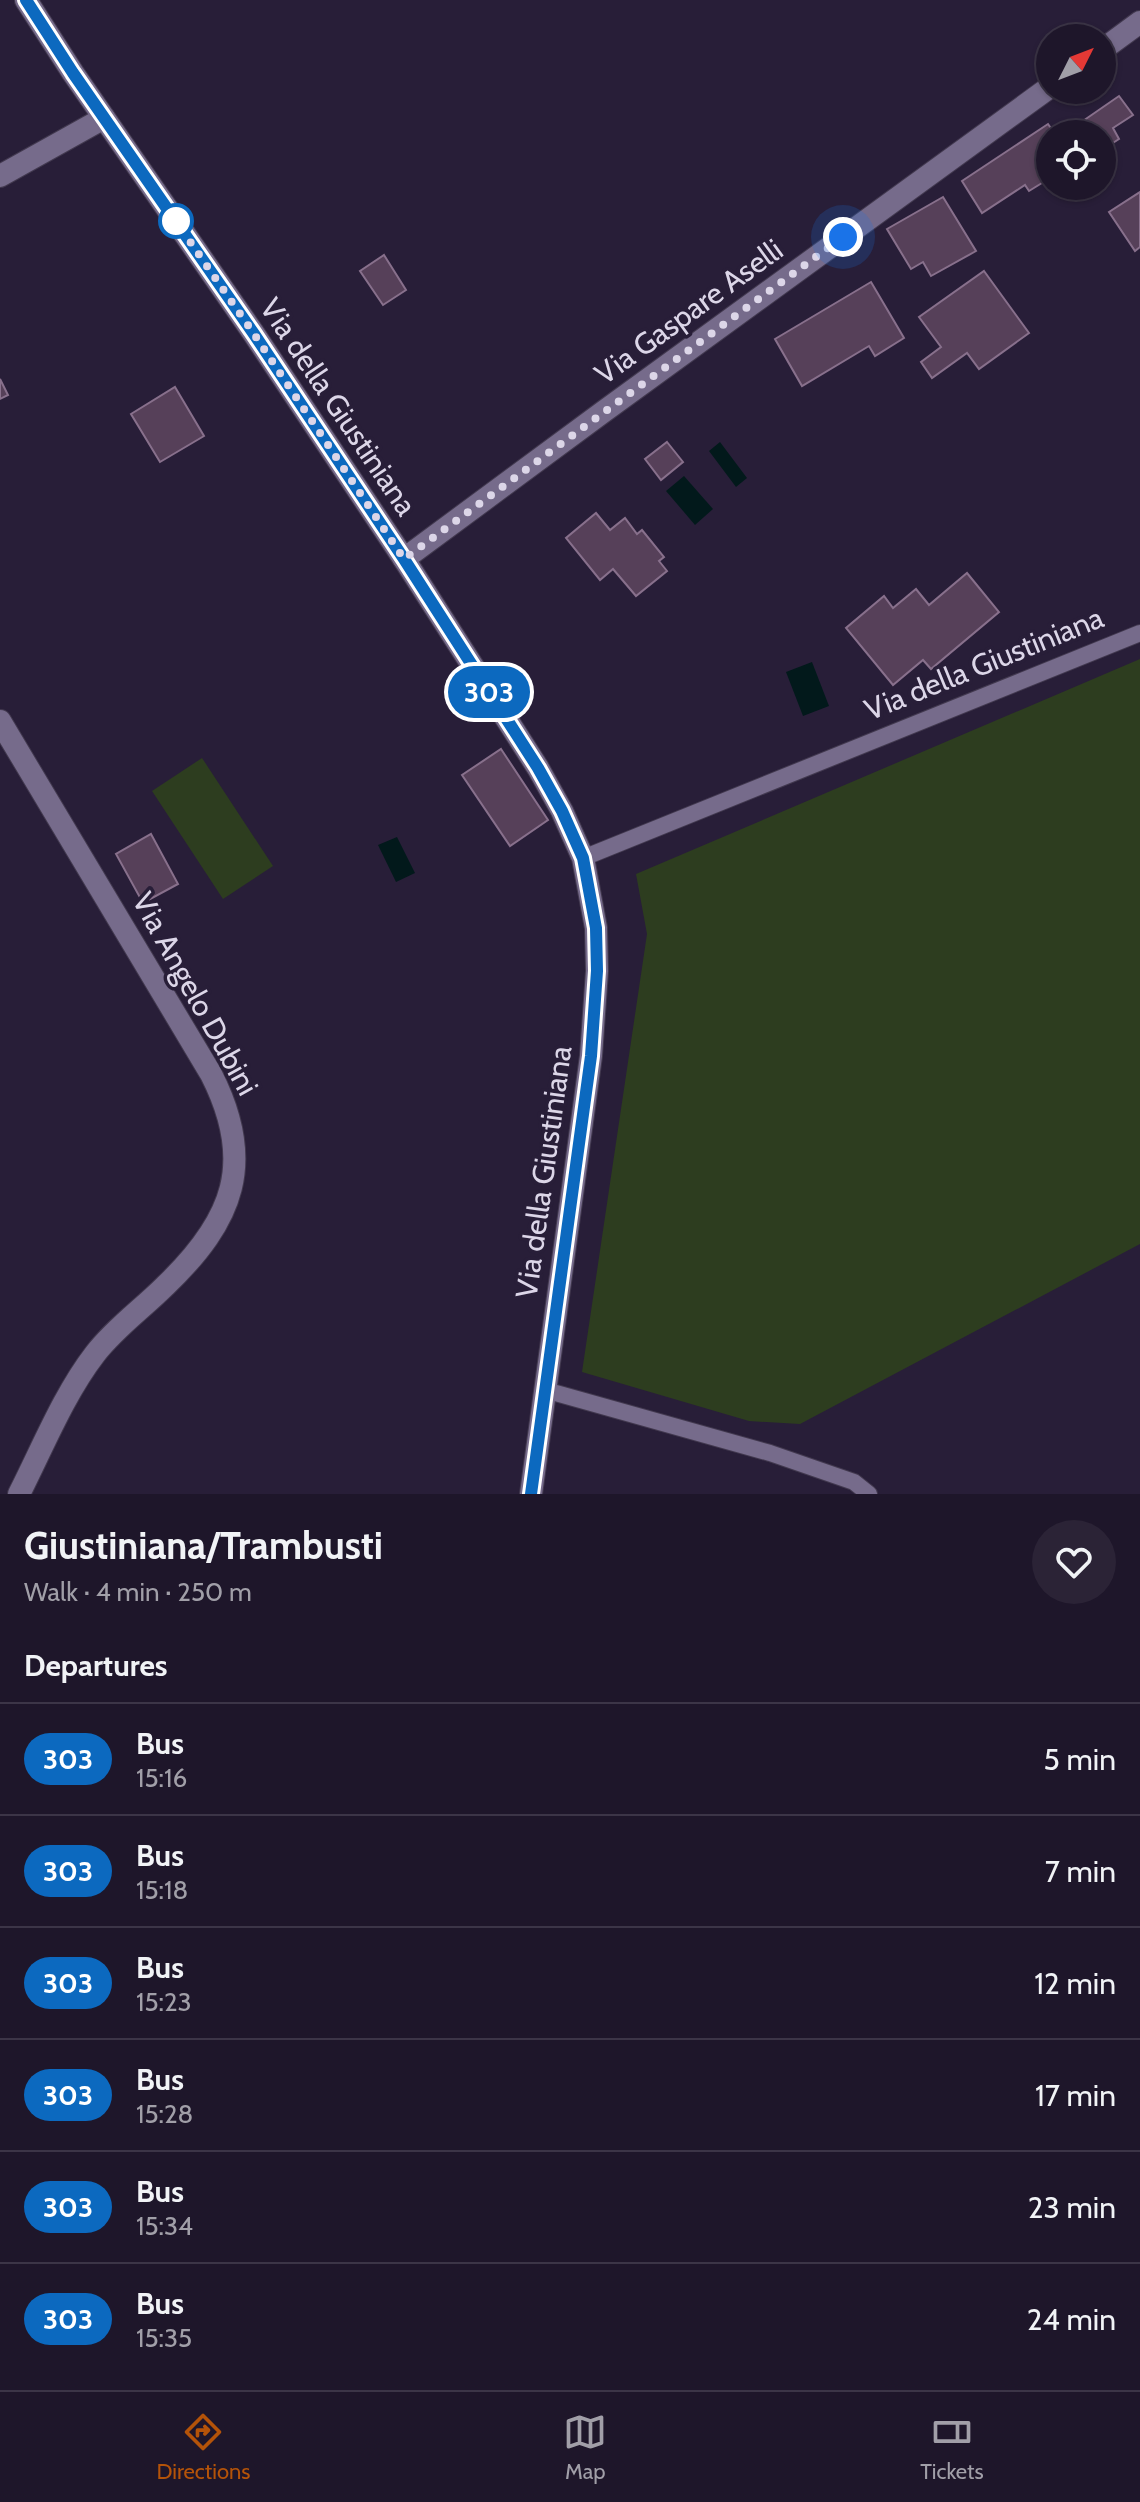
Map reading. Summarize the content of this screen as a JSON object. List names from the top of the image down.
{
  "streets": {
    "street": ["Via Gaspare Aselli", "Via della Giustiniana", "Via Angelo Dubini"]
  },
  "crossings": [
    ["Via Gaspare Aselli", "Via della Giustiniana"]
  ],
  "lines": ["bus line 303"],
  "north": "top right",
  "page": {
    "on_map": "303",
    "heading": [
      ["Giustiniana/Trambusti", "Walk · 4 min · 250 m"],
      "Departures"
    ],
    "list": [
      {
        "mark": "303",
        "name": "Bus",
        "note": "15:16",
        "value": "5 min"
      },
      {
        "mark": "303",
        "name": "Bus",
        "note": "15:18",
        "value": "7 min"
      },
      {
        "mark": "303",
        "name": "Bus",
        "note": "15:23",
        "value": "12 min"
      },
      {
        "mark": "303",
        "name": "Bus",
        "note": "15:28",
        "value": "17 min"
      },
      {
        "mark": "303",
        "name": "Bus",
        "note": "15:34",
        "value": "23 min"
      },
      {
        "mark": "303",
        "name": "Bus",
        "note": "15:35",
        "value": "24 min"
      }
    ],
    "tabs": ["Directions", "Map", "Tickets"]
  }
}
